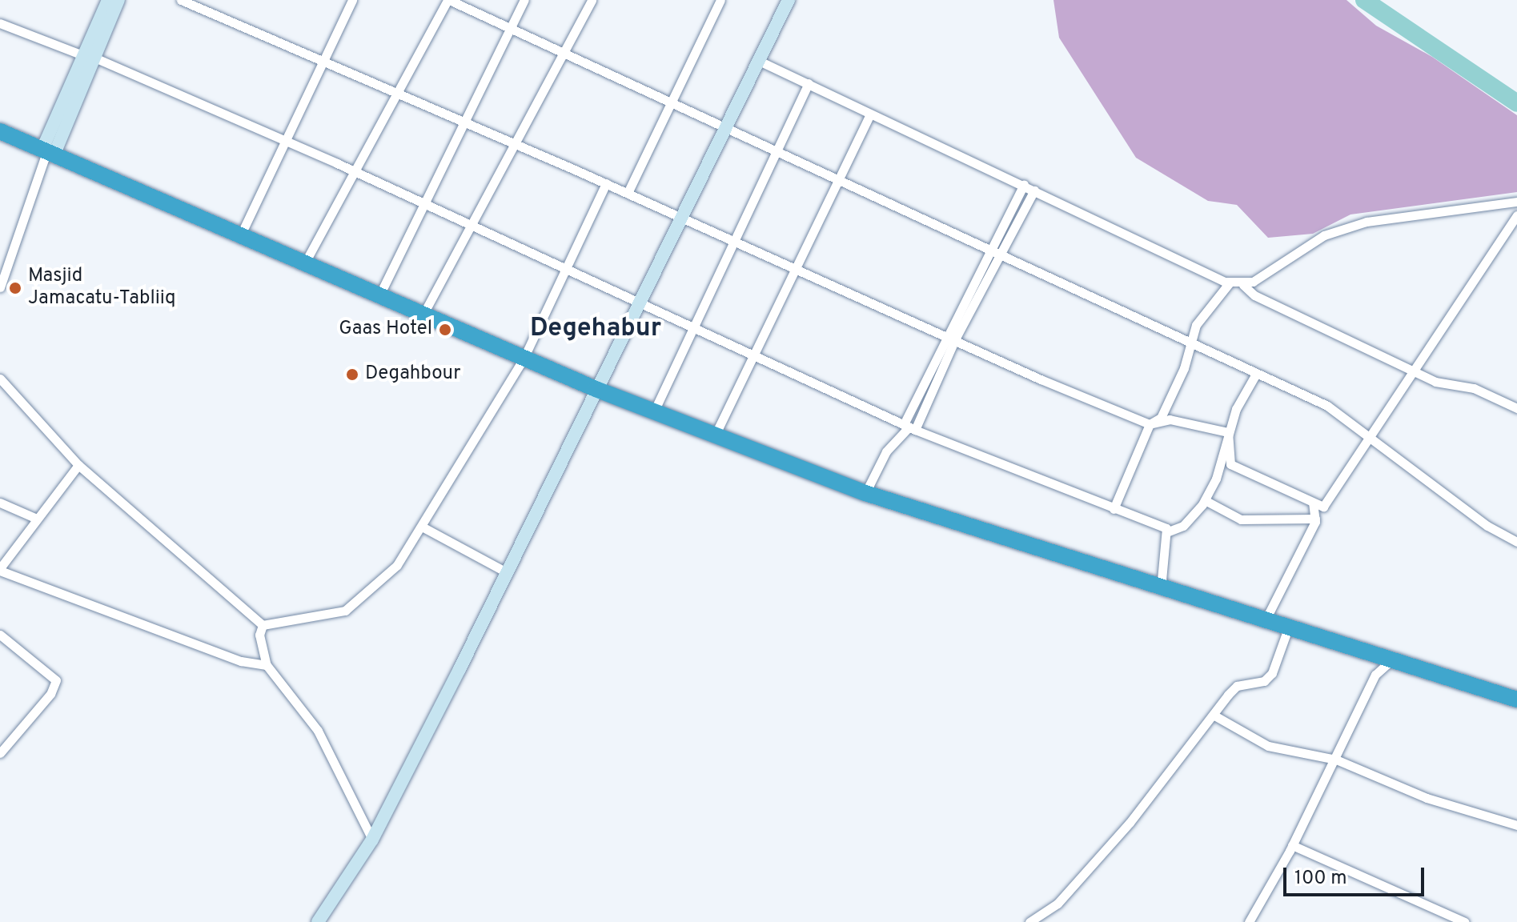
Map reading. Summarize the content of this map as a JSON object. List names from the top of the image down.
{
  "districts": ["Degehabur"],
  "places": ["Masjid Jamacatu-Tabliiq", "Gaas Hotel", "Degahbour"],
  "scale_bar": "100 m"
}
